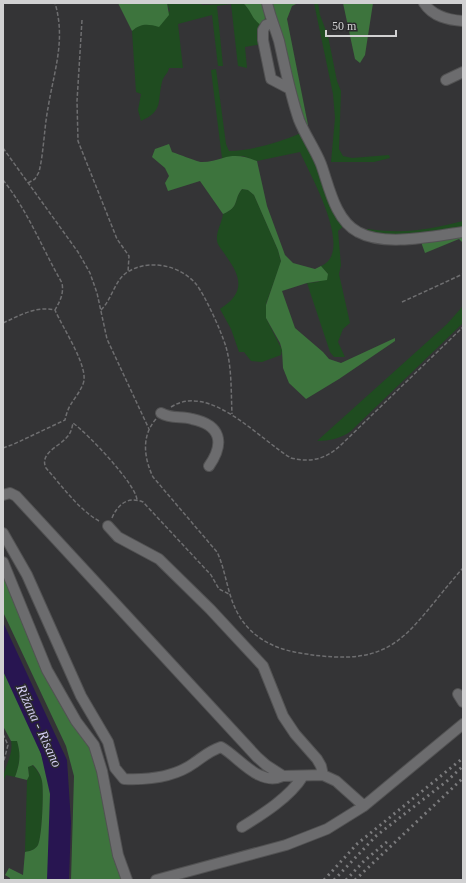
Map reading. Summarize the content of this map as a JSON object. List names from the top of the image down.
{
  "water": ["Rižana - Risano"],
  "scale_bar": "50 m"
}
